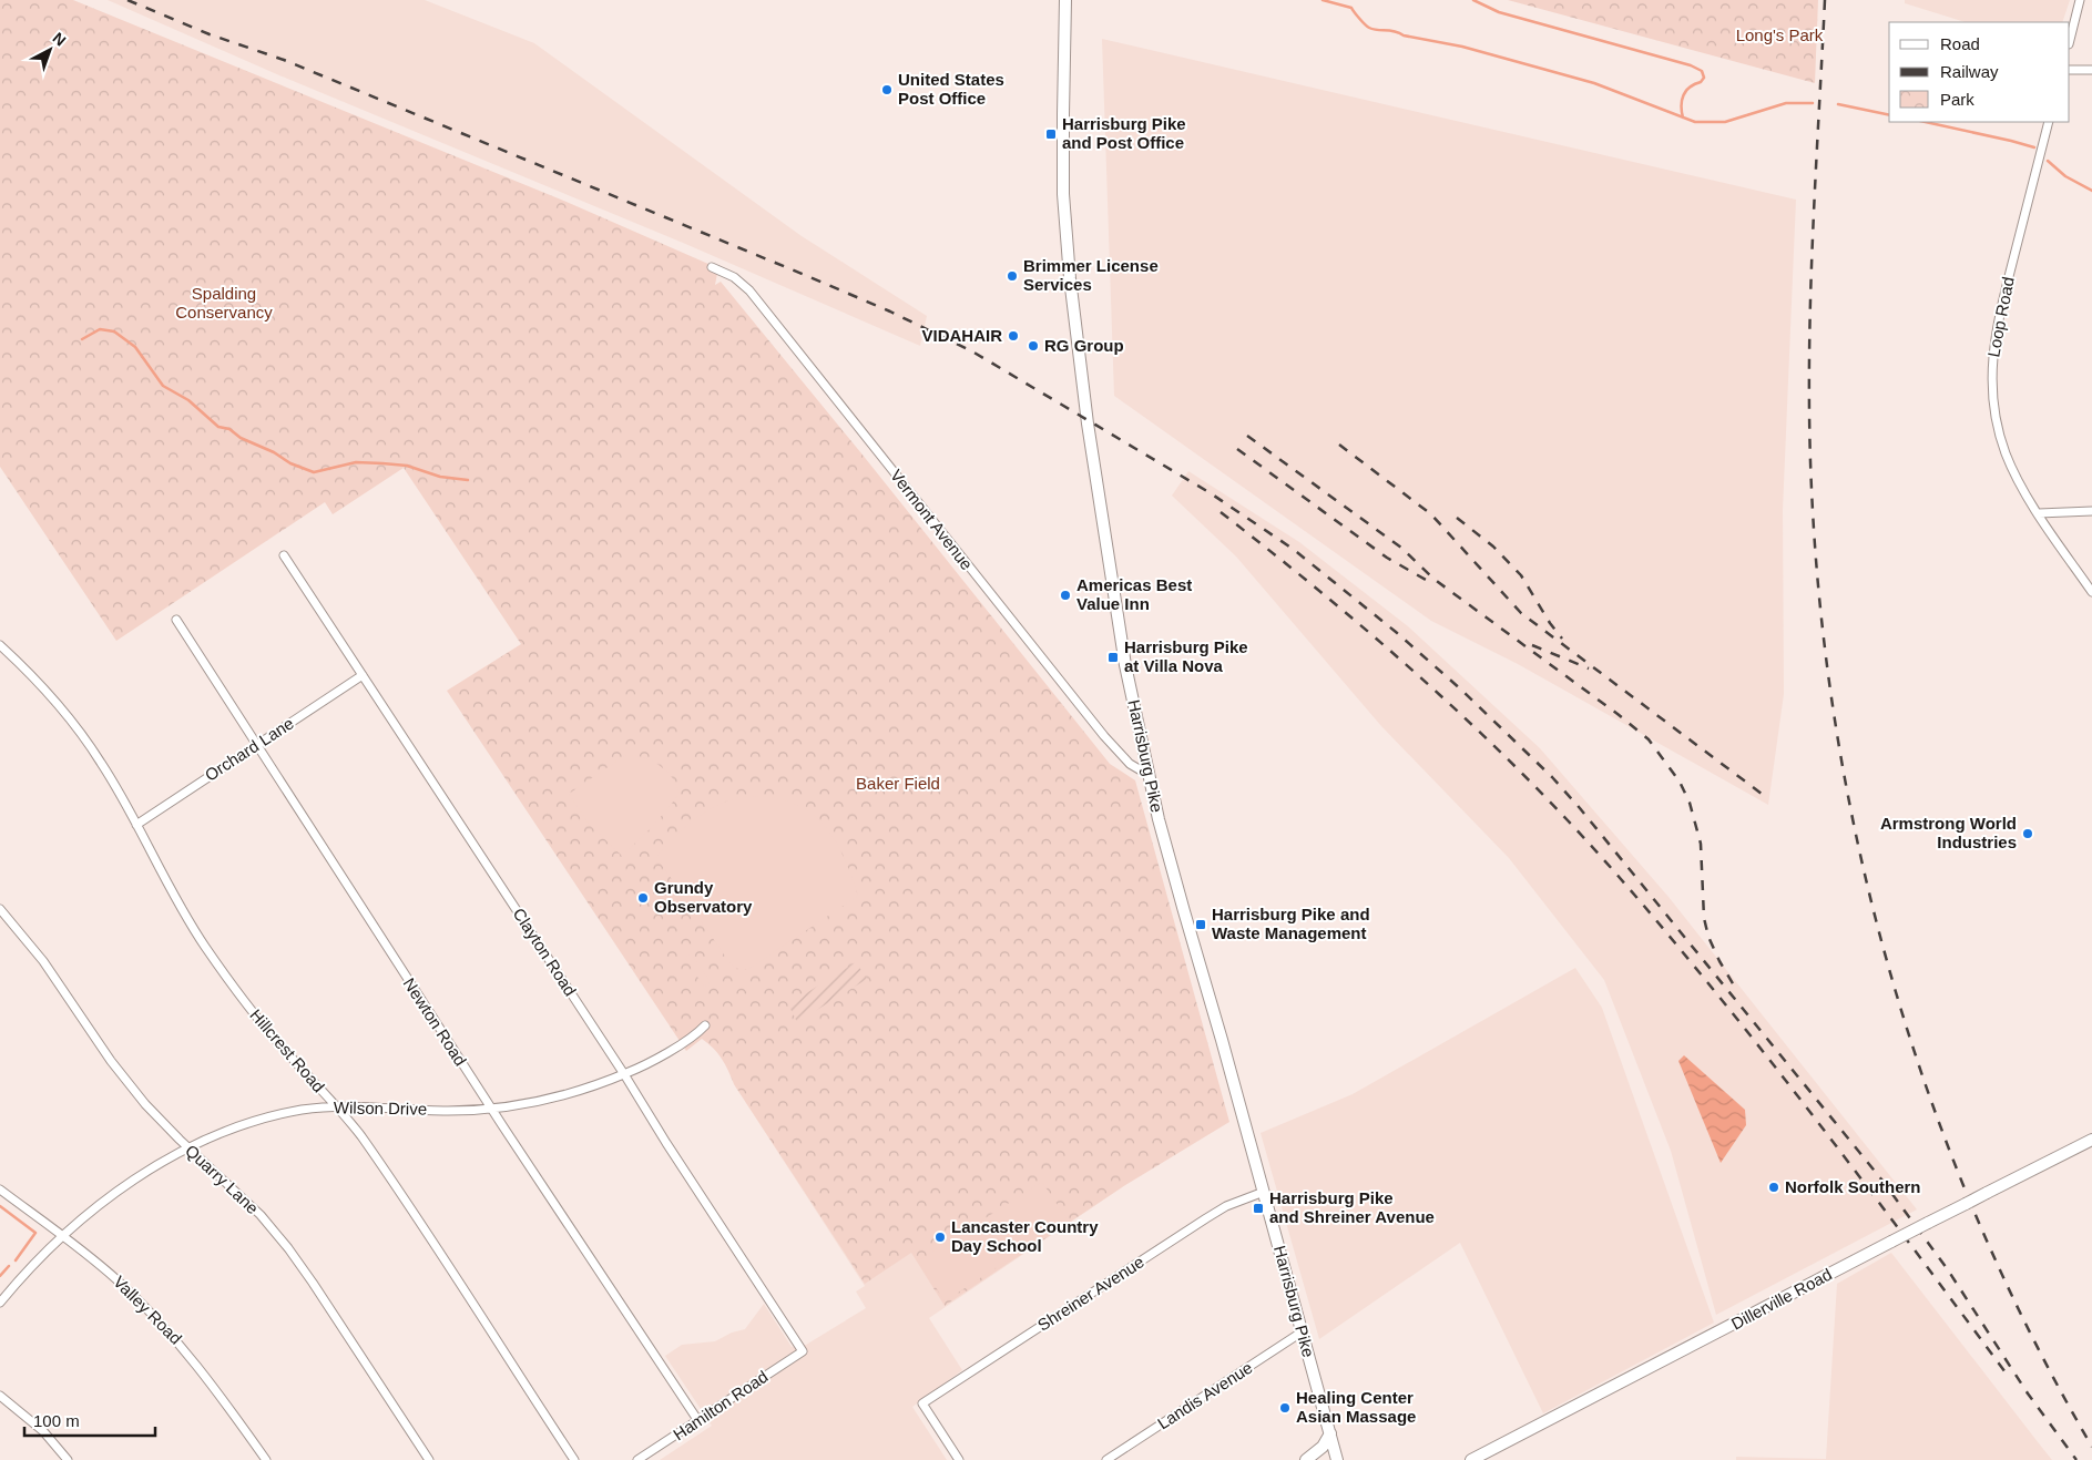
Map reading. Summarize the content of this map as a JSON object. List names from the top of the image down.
{
  "streets": {
    "main road": ["Harrisburg Pike", "Dillerville Road"],
    "street": [
      "Loop Road",
      "Vermont Avenue",
      "Orchard Lane",
      "Clayton Road",
      "Newton Road",
      "Hillcrest Road",
      "Wilson Drive",
      "Quarry Lane",
      "Shreiner Avenue",
      "Valley Road",
      "Landis Avenue",
      "Hamilton Road"
    ]
  },
  "crossings": [
    ["Vermont Avenue", "Harrisburg Pike"],
    ["Orchard Lane", "Clayton Road"],
    ["Orchard Lane", "Newton Road"],
    ["Orchard Lane", "Hillcrest Road"],
    ["Harrisburg Pike", "Shreiner Avenue"],
    ["Harrisburg Pike", "Landis Avenue"],
    ["Clayton Road", "Wilson Drive"],
    ["Clayton Road", "Hamilton Road"],
    ["Newton Road", "Wilson Drive"],
    ["Newton Road", "Hamilton Road"],
    ["Hillcrest Road", "Wilson Drive"],
    ["Wilson Drive", "Quarry Lane"],
    ["Wilson Drive", "Valley Road"]
  ],
  "parks": ["Long's Park", "Spalding Conservancy", "Baker Field"],
  "places": {
    "other": [
      "United States Post Office",
      "Brimmer License Services",
      "VIDAHAIR",
      "RG Group",
      "Americas Best Value Inn",
      "Armstrong World Industries",
      "Grundy Observatory",
      "Norfolk Southern",
      "Lancaster Country Day School",
      "Healing Center Asian Massage"
    ],
    "transit": [
      "Harrisburg Pike and Post Office",
      "Harrisburg Pike at Villa Nova",
      "Harrisburg Pike and Waste Management",
      "Harrisburg Pike and Shreiner Avenue"
    ]
  },
  "legend": ["Road", "Railway", "Park"],
  "scale_bar": "100 m",
  "north": "top right"
}
